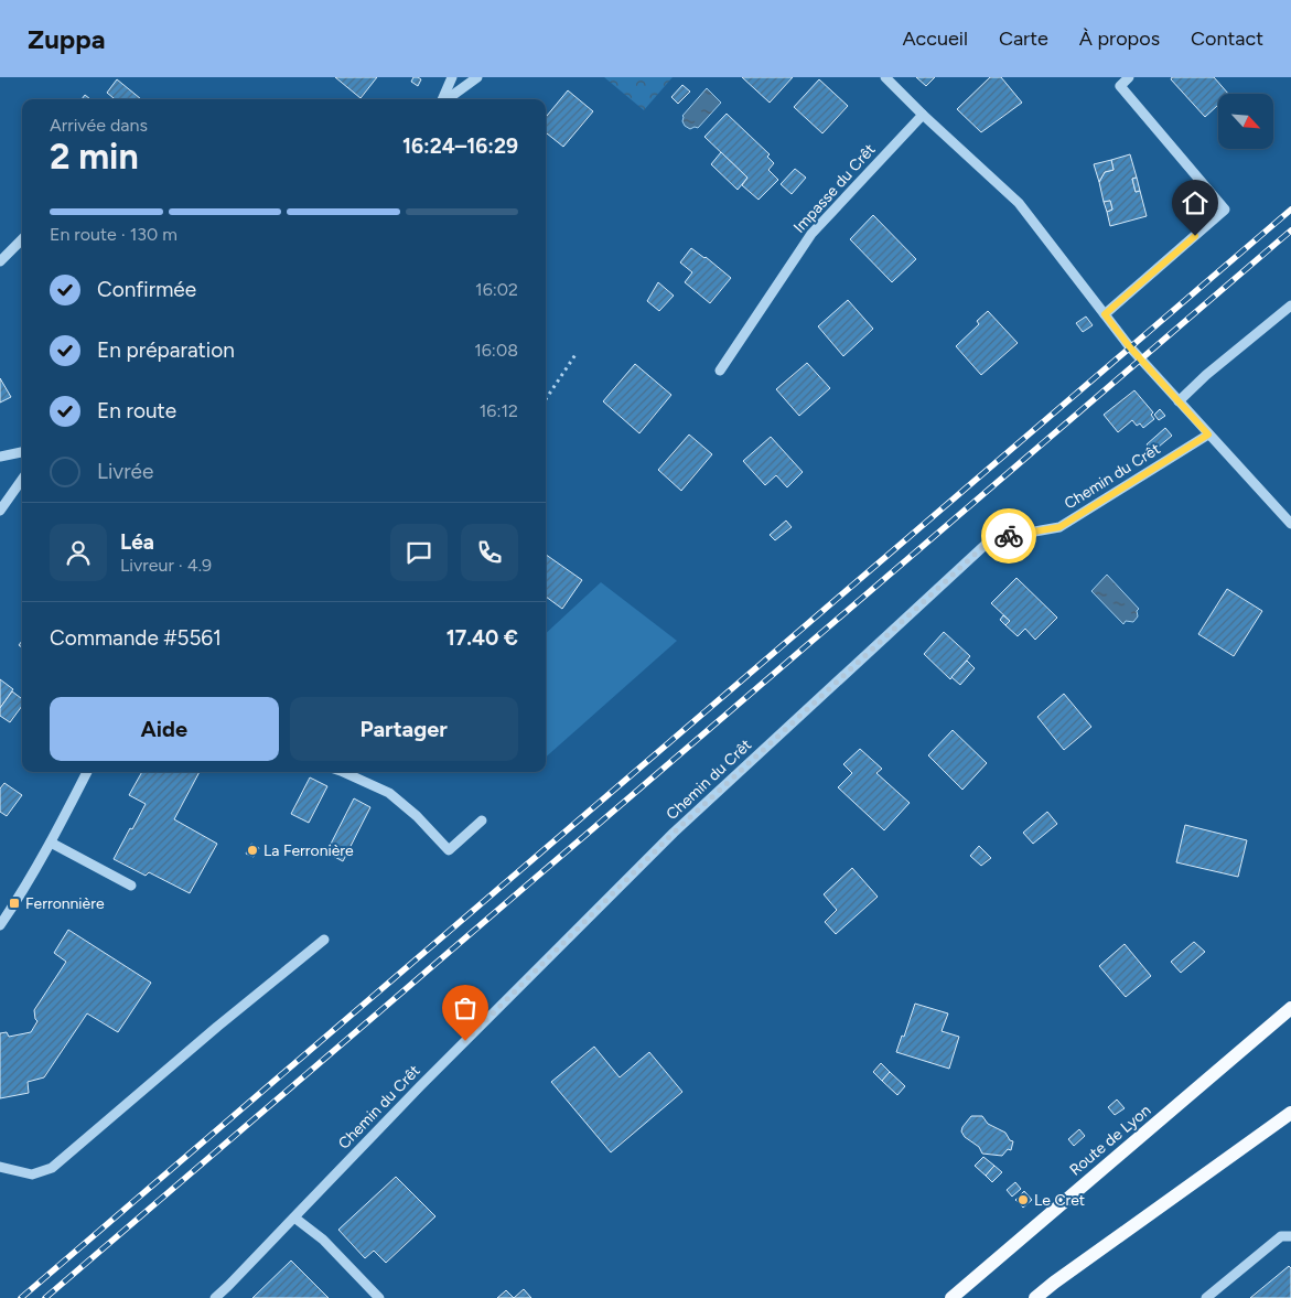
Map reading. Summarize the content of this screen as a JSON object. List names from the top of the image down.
{
  "streets": {
    "main road": ["Route de Lyon"],
    "street": ["Impasse du Crêt", "Chemin du Crêt"]
  },
  "places": {
    "other": ["La Ferronière", "Le Cret"],
    "transit": ["Ferronnière"]
  },
  "north": "bottom right",
  "page": {
    "header": "Zuppa",
    "nav": [
      "Accueil",
      "Carte",
      "À propos",
      "Contact"
    ],
    "heading": ["2 min", "Arrivée dans", "16:24–16:29"],
    "panel": [
      "Léa",
      "Livreur · 4.9",
      "Commande #5561",
      "17.40 €"
    ],
    "bar": "En route · 130 m",
    "list": [
      ["Confirmée", "16:02"],
      ["En préparation", "16:08"],
      ["En route", "16:12"],
      "Livrée"
    ],
    "buttons": ["Aide", "Partager"]
  }
}
